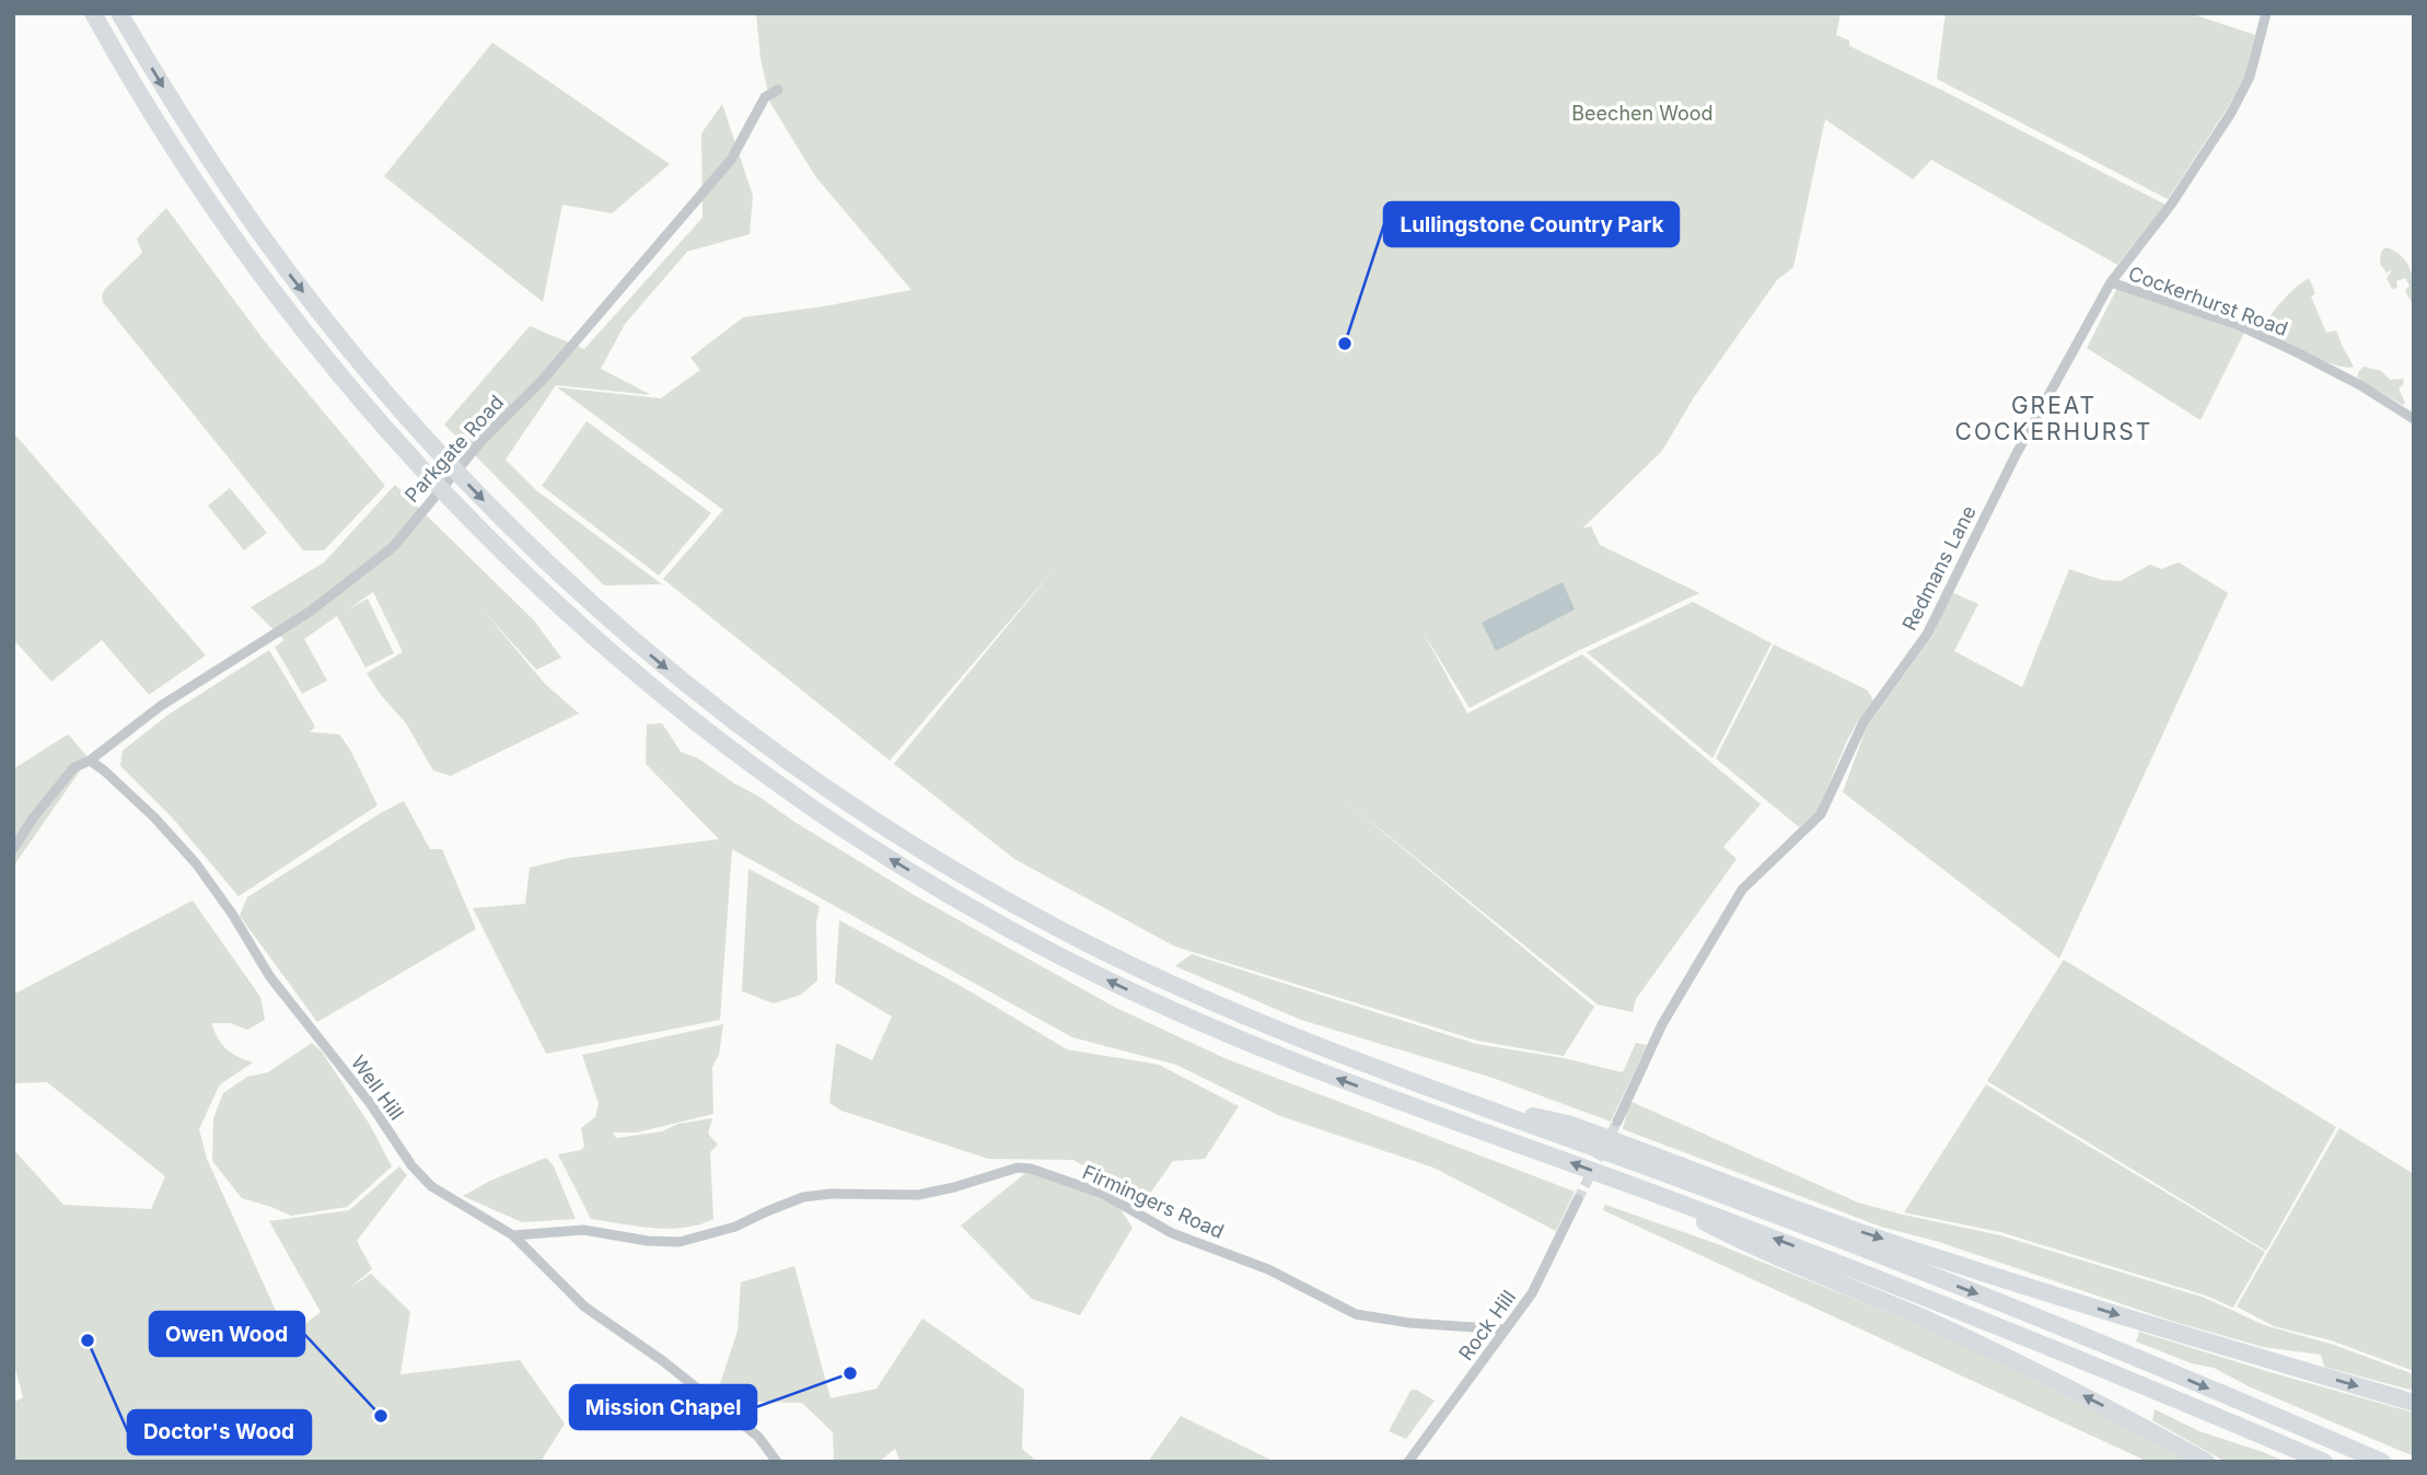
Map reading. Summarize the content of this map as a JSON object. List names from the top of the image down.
{
  "streets": {
    "street": [
      "Cockerhurst Road",
      "Parkgate Road",
      "Redmans Lane",
      "Well Hill",
      "Firmingers Road",
      "Rock Hill"
    ]
  },
  "crossings": [
    ["Cockerhurst Road", "Redmans Lane"],
    ["Parkgate Road", "Well Hill"],
    ["Well Hill", "Firmingers Road"],
    ["Firmingers Road", "Rock Hill"]
  ],
  "districts": ["GREAT COCKERHURST"],
  "parks": ["Beechen Wood"],
  "places": [
    "Lullingstone Country Park",
    "Doctor's Wood",
    "Mission Chapel",
    "Owen Wood"
  ]
}
